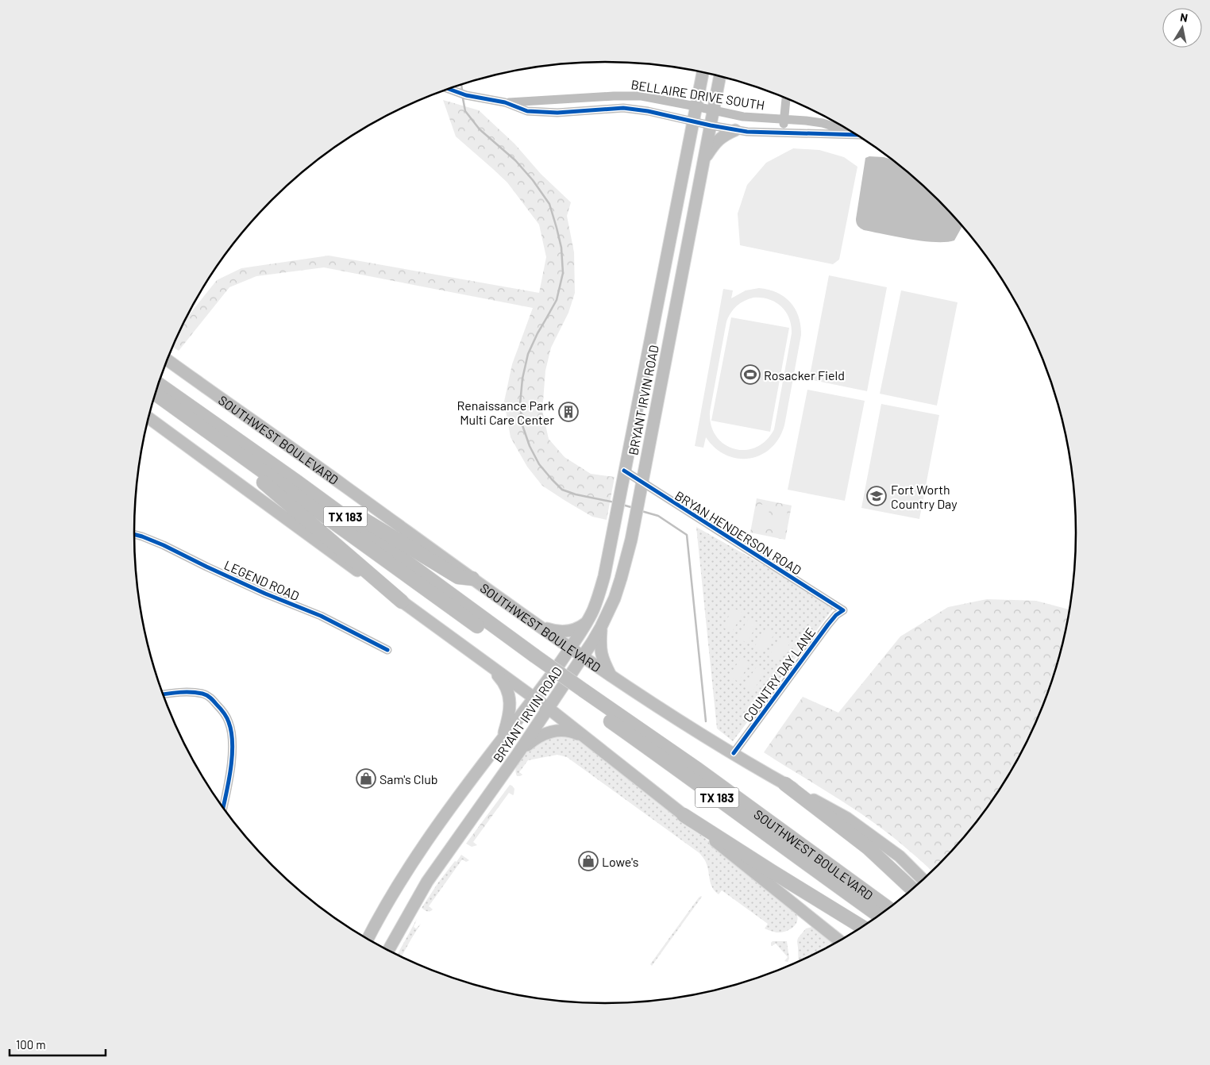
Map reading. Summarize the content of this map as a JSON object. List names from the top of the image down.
{
  "streets": {
    "highway": ["SOUTHWEST BOULEVARD", "TX 183"],
    "main road": ["BRYANT IRVIN ROAD"],
    "street": [
      "BELLAIRE DRIVE SOUTH",
      "BRYAN HENDERSON ROAD",
      "LEGEND ROAD",
      "COUNTRY DAY LANE"
    ]
  },
  "crossings": [
    ["BELLAIRE DRIVE SOUTH", "BRYANT IRVIN ROAD"],
    ["BRYANT IRVIN ROAD", "SOUTHWEST BOULEVARD"],
    ["BRYANT IRVIN ROAD", "BRYAN HENDERSON ROAD"],
    ["SOUTHWEST BOULEVARD", "COUNTRY DAY LANE"],
    ["BRYAN HENDERSON ROAD", "COUNTRY DAY LANE"]
  ],
  "places": {
    "sports": ["Rosacker Field"],
    "building": ["Renaissance Park Multi Care Center"],
    "school or university": ["Fort Worth Country Day"],
    "shop": ["Sam's Club", "Lowe's"]
  },
  "scale_bar": "100 m",
  "north": "top"
}
